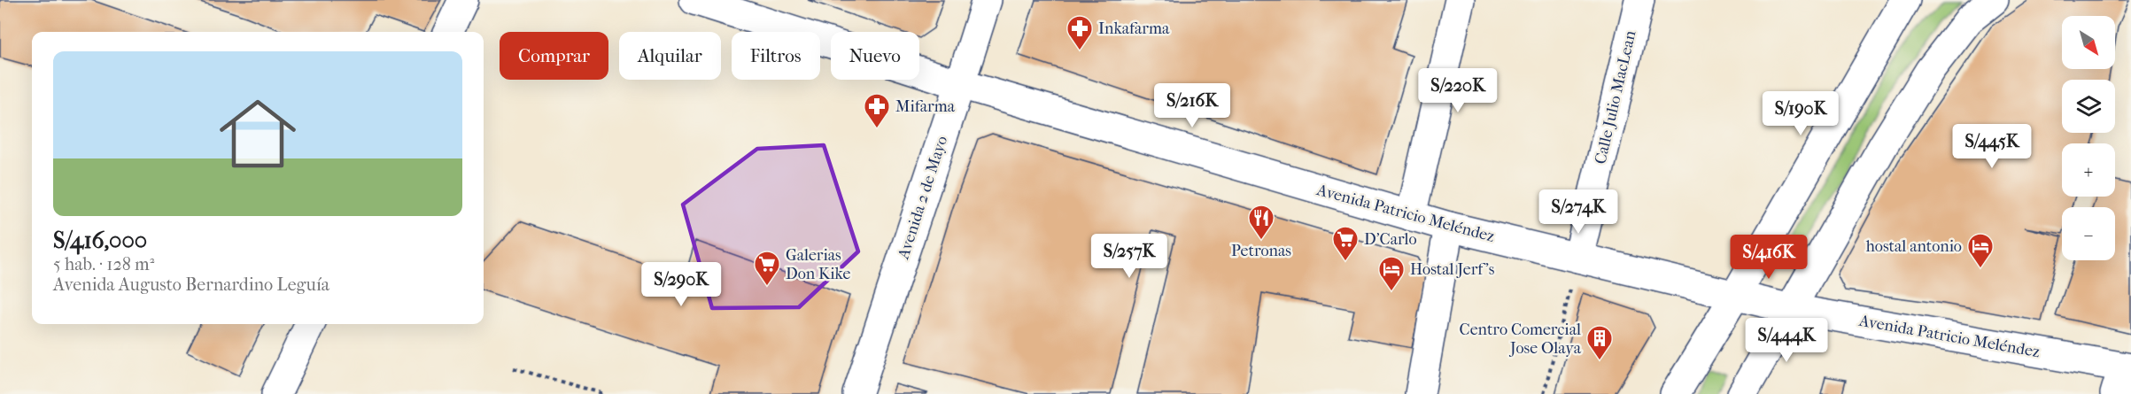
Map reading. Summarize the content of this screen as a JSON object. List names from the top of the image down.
{
  "streets": {
    "street": ["Calle Julio MacLean", "Avenida 2 de Mayo", "Avenida Patricio Meléndez"]
  },
  "crossings": [
    ["Calle Julio MacLean", "Avenida Patricio Meléndez"],
    ["Avenida 2 de Mayo", "Avenida Patricio Meléndez"]
  ],
  "places": {
    "pharmacy": ["Inkafarma", "Mifarma"],
    "restaurant": ["Petronas"],
    "supermarket": ["D'Carlo", "Galerias Don Kike"],
    "hotel": ["hostal antonio", "Hostal Jerf's"],
    "building": ["Centro Comercial Jose Olaya"]
  },
  "north": "bottom right",
  "page": {
    "map_buttons": ["+", "−"],
    "chip": [
      "Comprar",
      "Alquilar",
      "Filtros",
      "Nuevo"
    ],
    "list": [
      {
        "name": "S/416,000",
        "note": "5 hab. · 128 m² · Avenida Augusto Bernardino Leguía"
      }
    ],
    "price": [
      "S/220K",
      "S/216K",
      "S/190K",
      "S/445K",
      "S/274K",
      "S/257K",
      "S/416K",
      "S/290K",
      "S/444K"
    ]
  }
}
